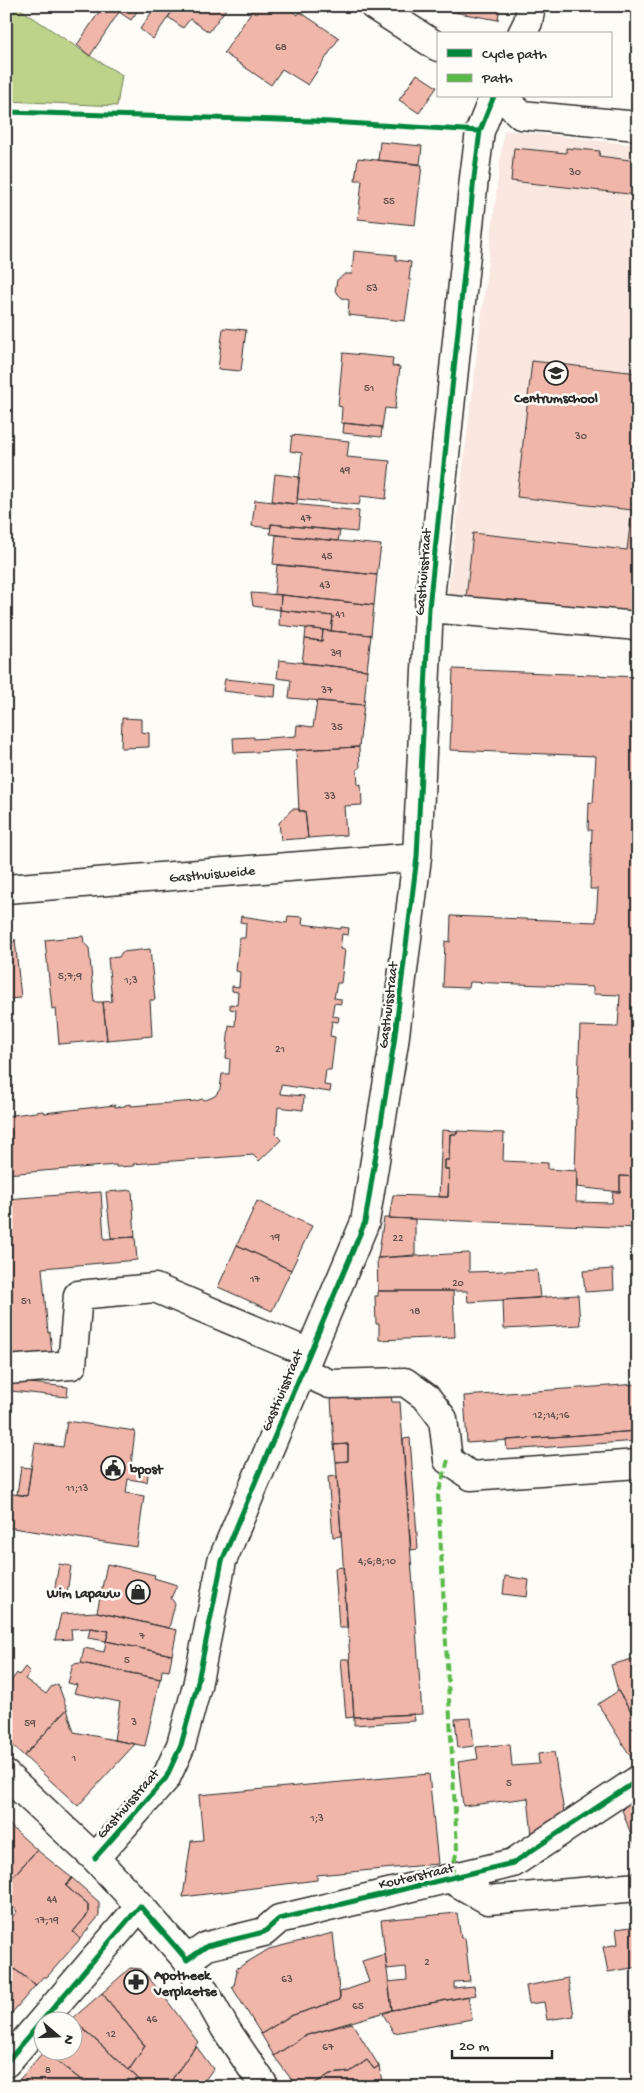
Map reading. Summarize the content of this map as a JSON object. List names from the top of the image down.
{
  "streets": {
    "street": ["Gasthuisstraat", "Gasthuisweide", "Kouterstraat"]
  },
  "crossings": [
    ["Gasthuisstraat", "Gasthuisweide"]
  ],
  "places": {
    "school or university": ["Centrumschool"],
    "public building": ["bpost"],
    "shop": ["Wim Lapauw"],
    "pharmacy": ["Apotheek Verplaetse"]
  },
  "house_numbers": [
    "68",
    "30",
    "55",
    "53",
    "51",
    "30",
    "49",
    "47",
    "45",
    "43",
    "41",
    "39",
    "37",
    "35",
    "33",
    "5;7;9",
    "1;3",
    "21",
    "19",
    "22",
    "17",
    "20",
    "51",
    "18",
    "12;14;16",
    "11;13",
    "4;6;8;10",
    "7",
    "5",
    "3",
    "59",
    "1",
    "5",
    "1;3",
    "44",
    "17;19",
    "2",
    "63",
    "65",
    "46",
    "12",
    "67",
    "8"
  ],
  "legend": ["Cycle path", "Path"],
  "scale_bar": "20 m",
  "north": "right"
}
